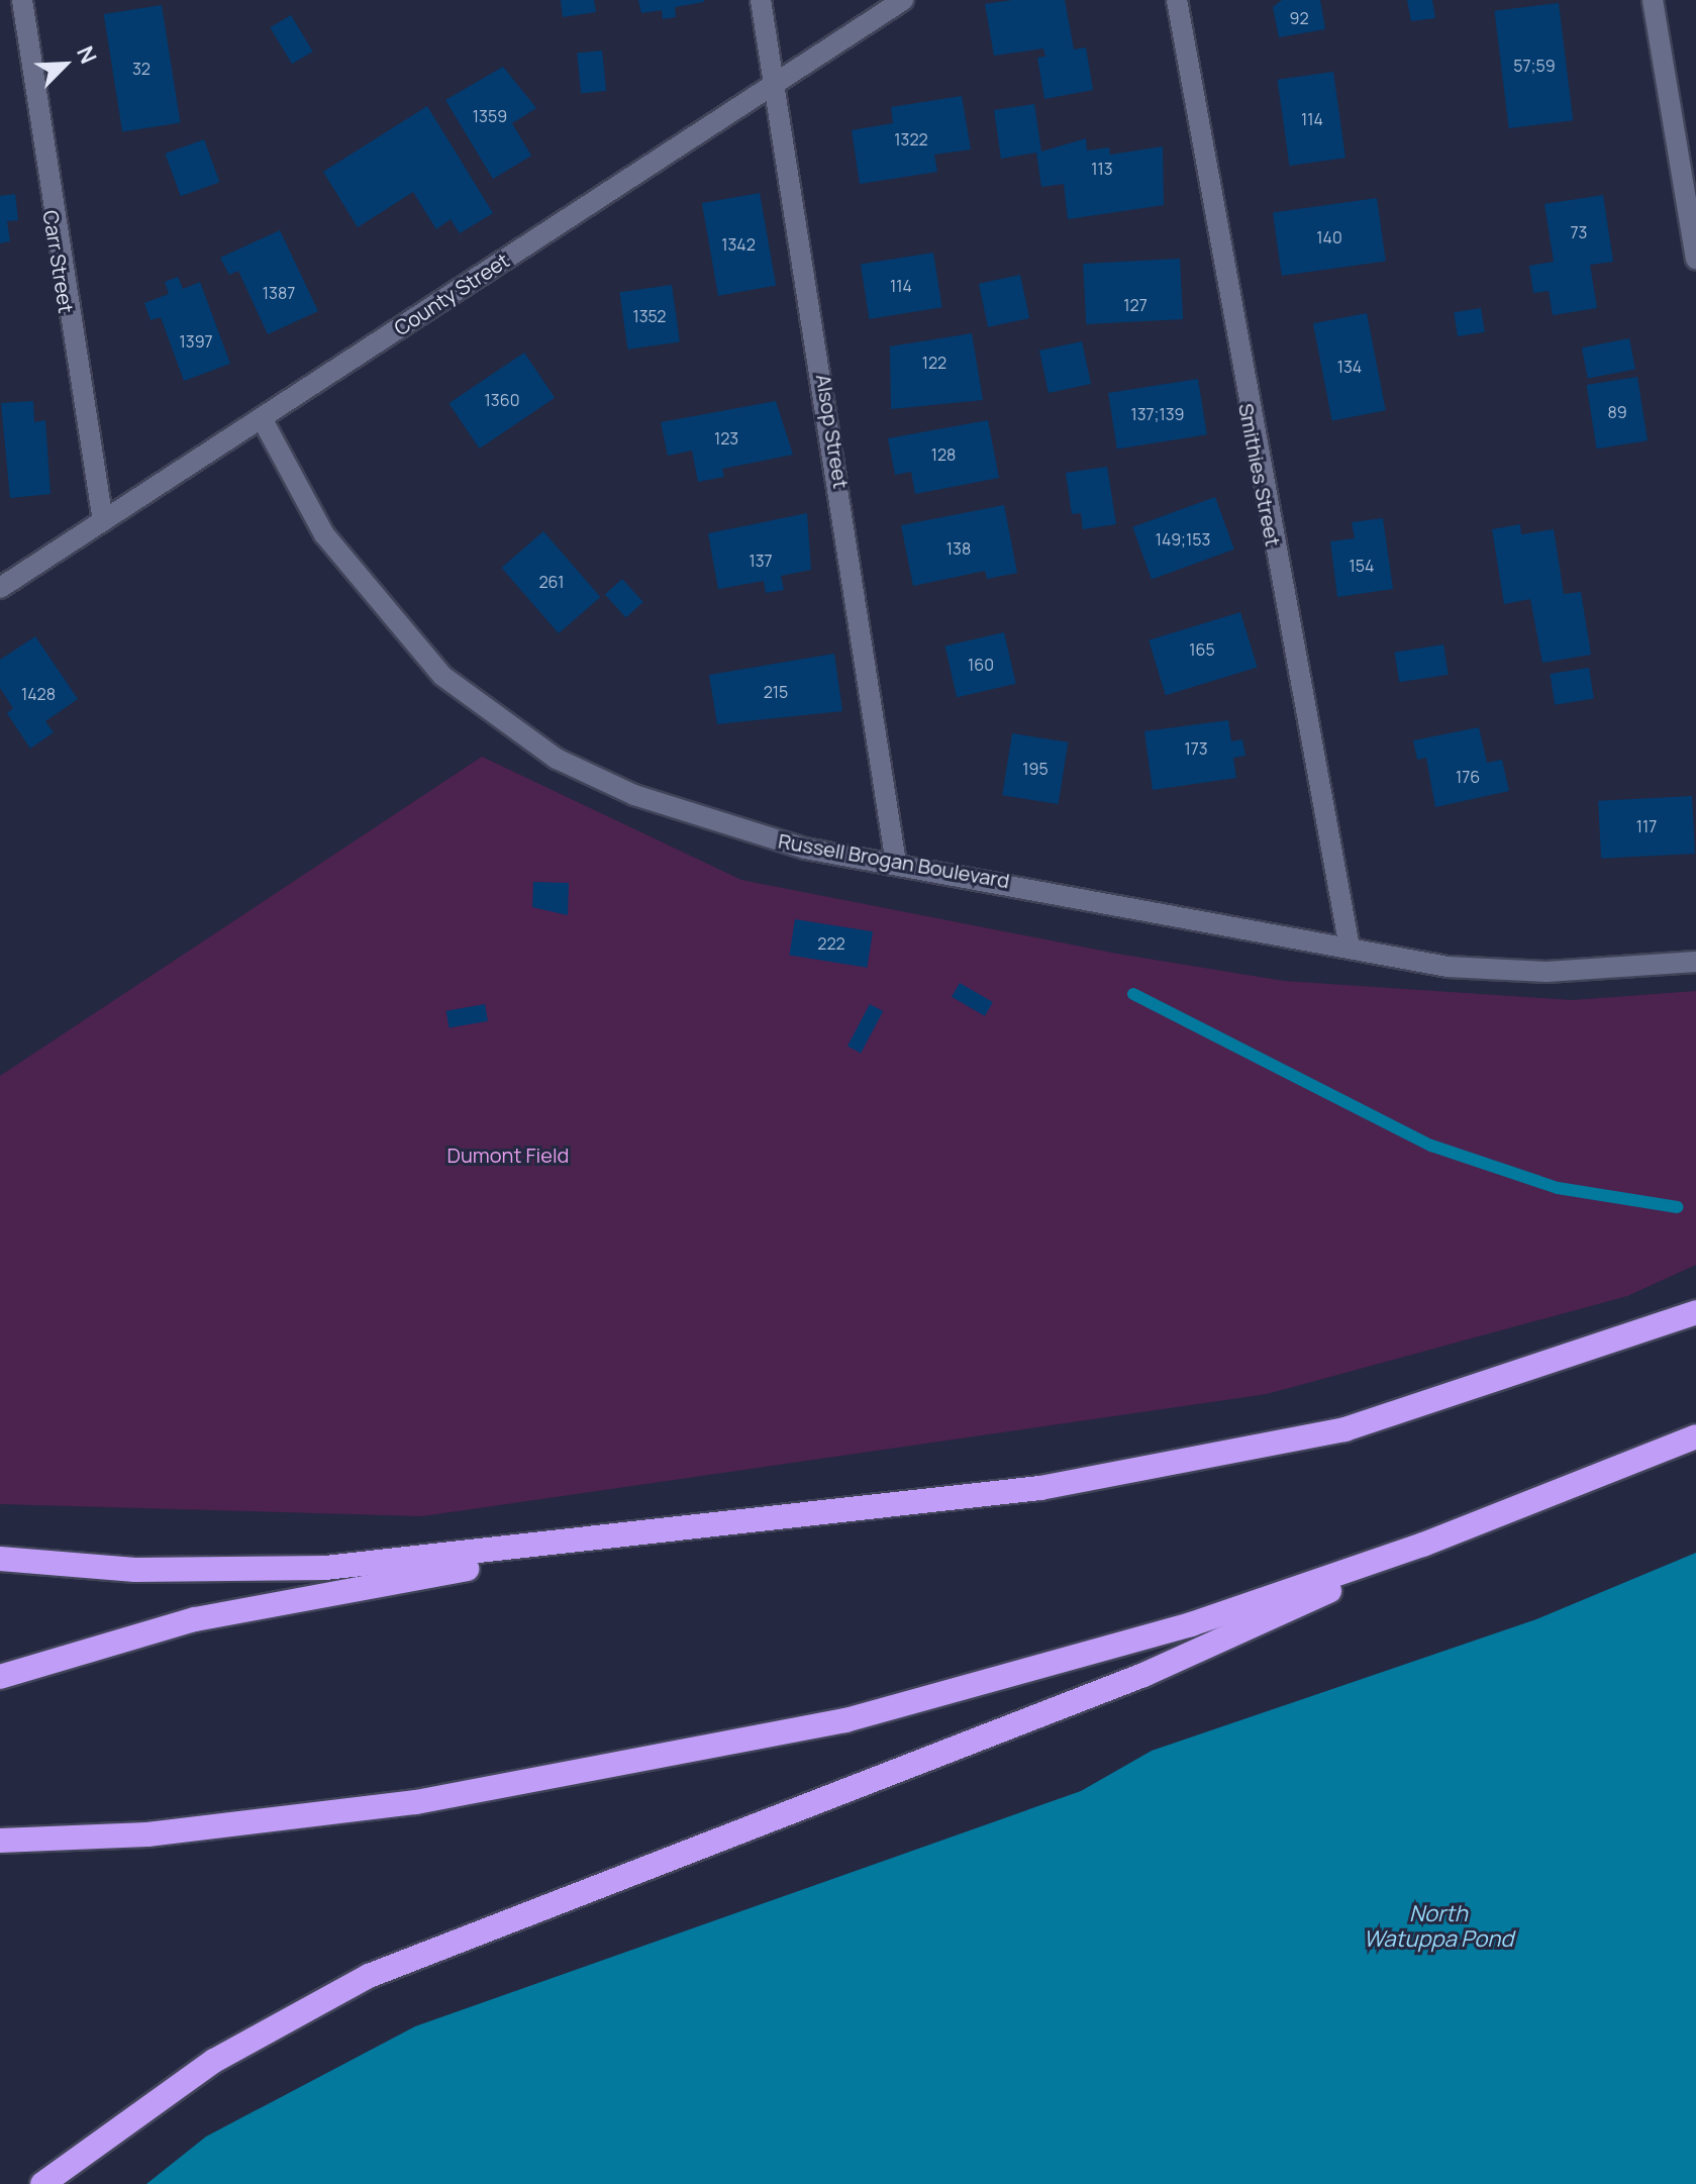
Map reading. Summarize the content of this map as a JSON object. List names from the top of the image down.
{
  "streets": {
    "street": [
      "Carr Street",
      "County Street",
      "Alsop Street",
      "Smithies Street",
      "Russell Brogan Boulevard"
    ]
  },
  "crossings": [
    ["Carr Street", "County Street"],
    ["County Street", "Alsop Street"],
    ["County Street", "Russell Brogan Boulevard"],
    ["Alsop Street", "Russell Brogan Boulevard"],
    ["Smithies Street", "Russell Brogan Boulevard"]
  ],
  "water": ["North Watuppa Pond"],
  "parks": ["Dumont Field"],
  "house_numbers": [
    "92",
    "57;59",
    "32",
    "1359",
    "114",
    "1322",
    "113",
    "73",
    "140",
    "1342",
    "114",
    "1387",
    "127",
    "1352",
    "1397",
    "122",
    "134",
    "1360",
    "89",
    "137;139",
    "123",
    "128",
    "149;153",
    "138",
    "137",
    "154",
    "261",
    "165",
    "160",
    "215",
    "1428",
    "173",
    "195",
    "176",
    "117",
    "222"
  ],
  "north": "top right"
}
